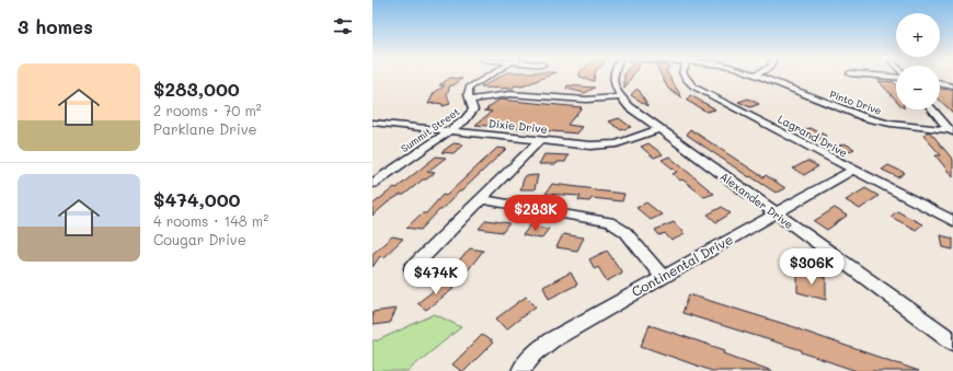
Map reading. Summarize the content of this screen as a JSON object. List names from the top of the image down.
{
  "streets": {
    "street": [
      "Pinto Drive",
      "Dixie Drive",
      "Summit Street",
      "Lagrand Drive",
      "Alexander Drive",
      "Continental Drive"
    ]
  },
  "crossings": [
    ["Dixie Drive", "Summit Street"],
    ["Dixie Drive", "Alexander Drive"],
    ["Lagrand Drive", "Continental Drive"],
    ["Alexander Drive", "Continental Drive"]
  ],
  "page": {
    "heading": "3 homes",
    "map_buttons": ["+", "−"],
    "list": [
      {
        "name": "$283,000",
        "note": "2 rooms · 70 m² · Parklane Drive"
      },
      {
        "name": "$474,000",
        "note": "4 rooms · 148 m² · Cougar Drive"
      }
    ],
    "price": ["$283K", "$306K", "$474K"]
  }
}
